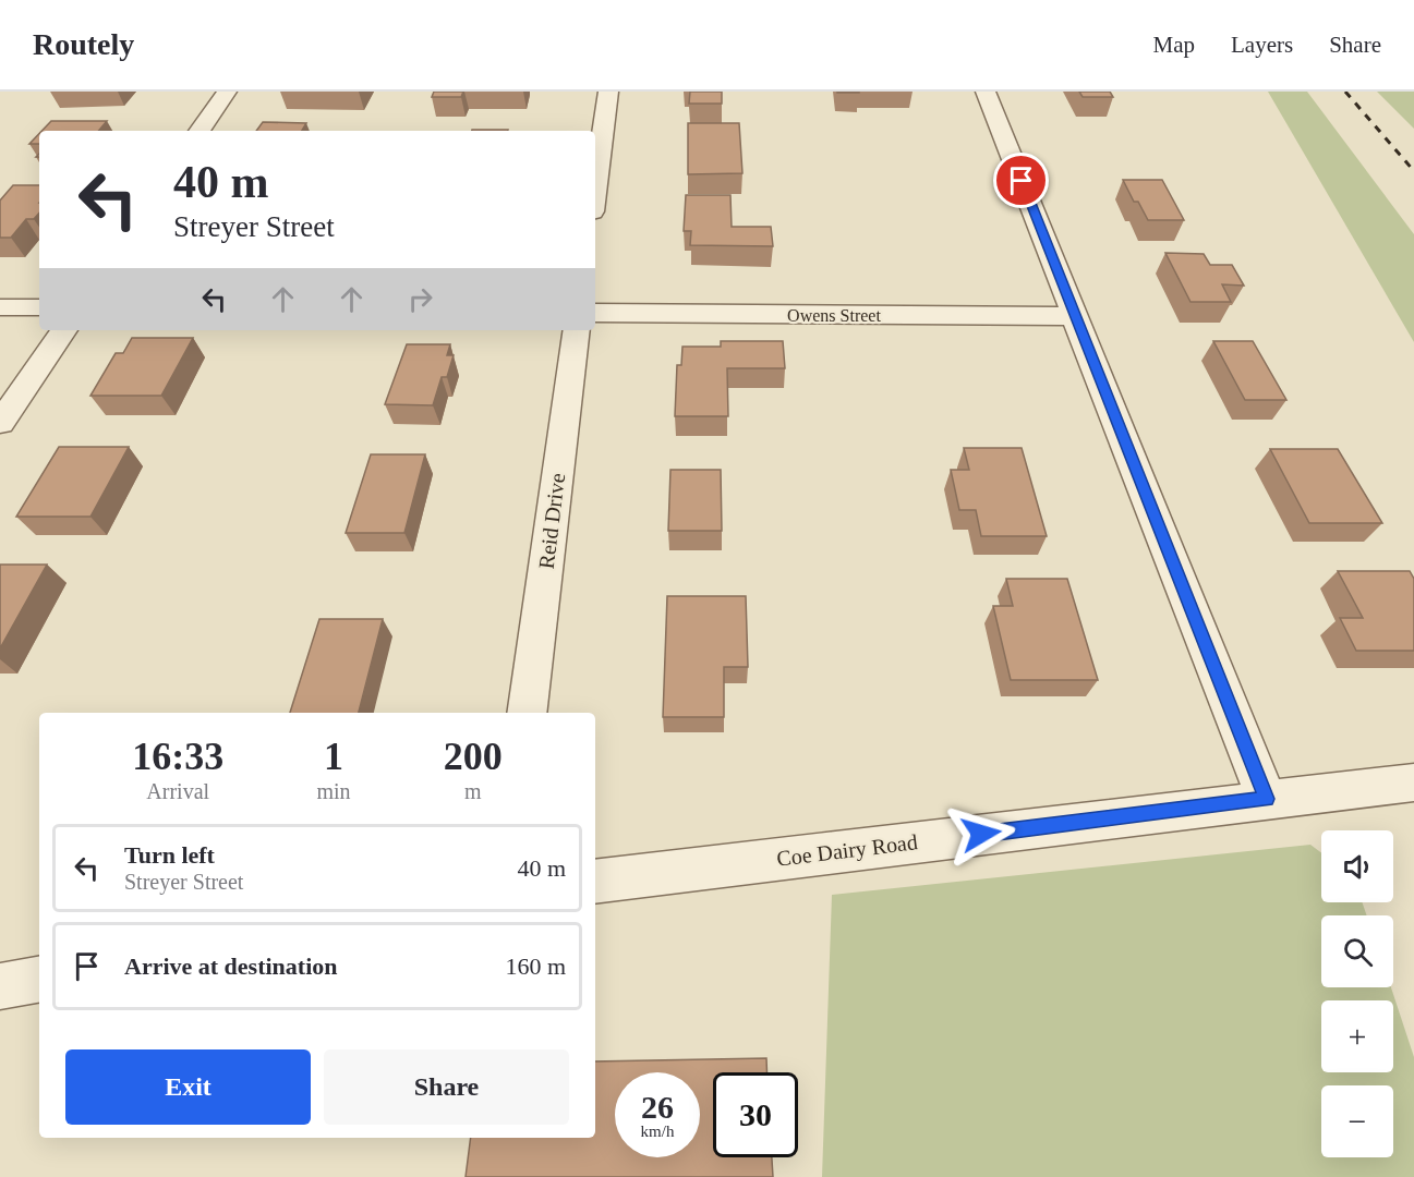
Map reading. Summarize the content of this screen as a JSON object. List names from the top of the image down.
{
  "streets": {
    "street": ["Owens Street", "Reid Drive", "Coe Dairy Road"]
  },
  "page": {
    "header": "Routely",
    "nav": ["Map", "Layers", "Share"],
    "turn": ["40 m", "Streyer Street"],
    "eta": [
      "16:33",
      "Arrival",
      "1",
      "min",
      "200",
      "m"
    ],
    "list": [
      {
        "name": "Turn left",
        "note": "Streyer Street",
        "value": "40 m"
      },
      {
        "name": "Arrive at destination",
        "value": "160 m"
      }
    ],
    "map_buttons": ["+", "−"],
    "buttons": ["Exit", "Share"],
    "speed": "26 km/h",
    "limit": "30"
  }
}
